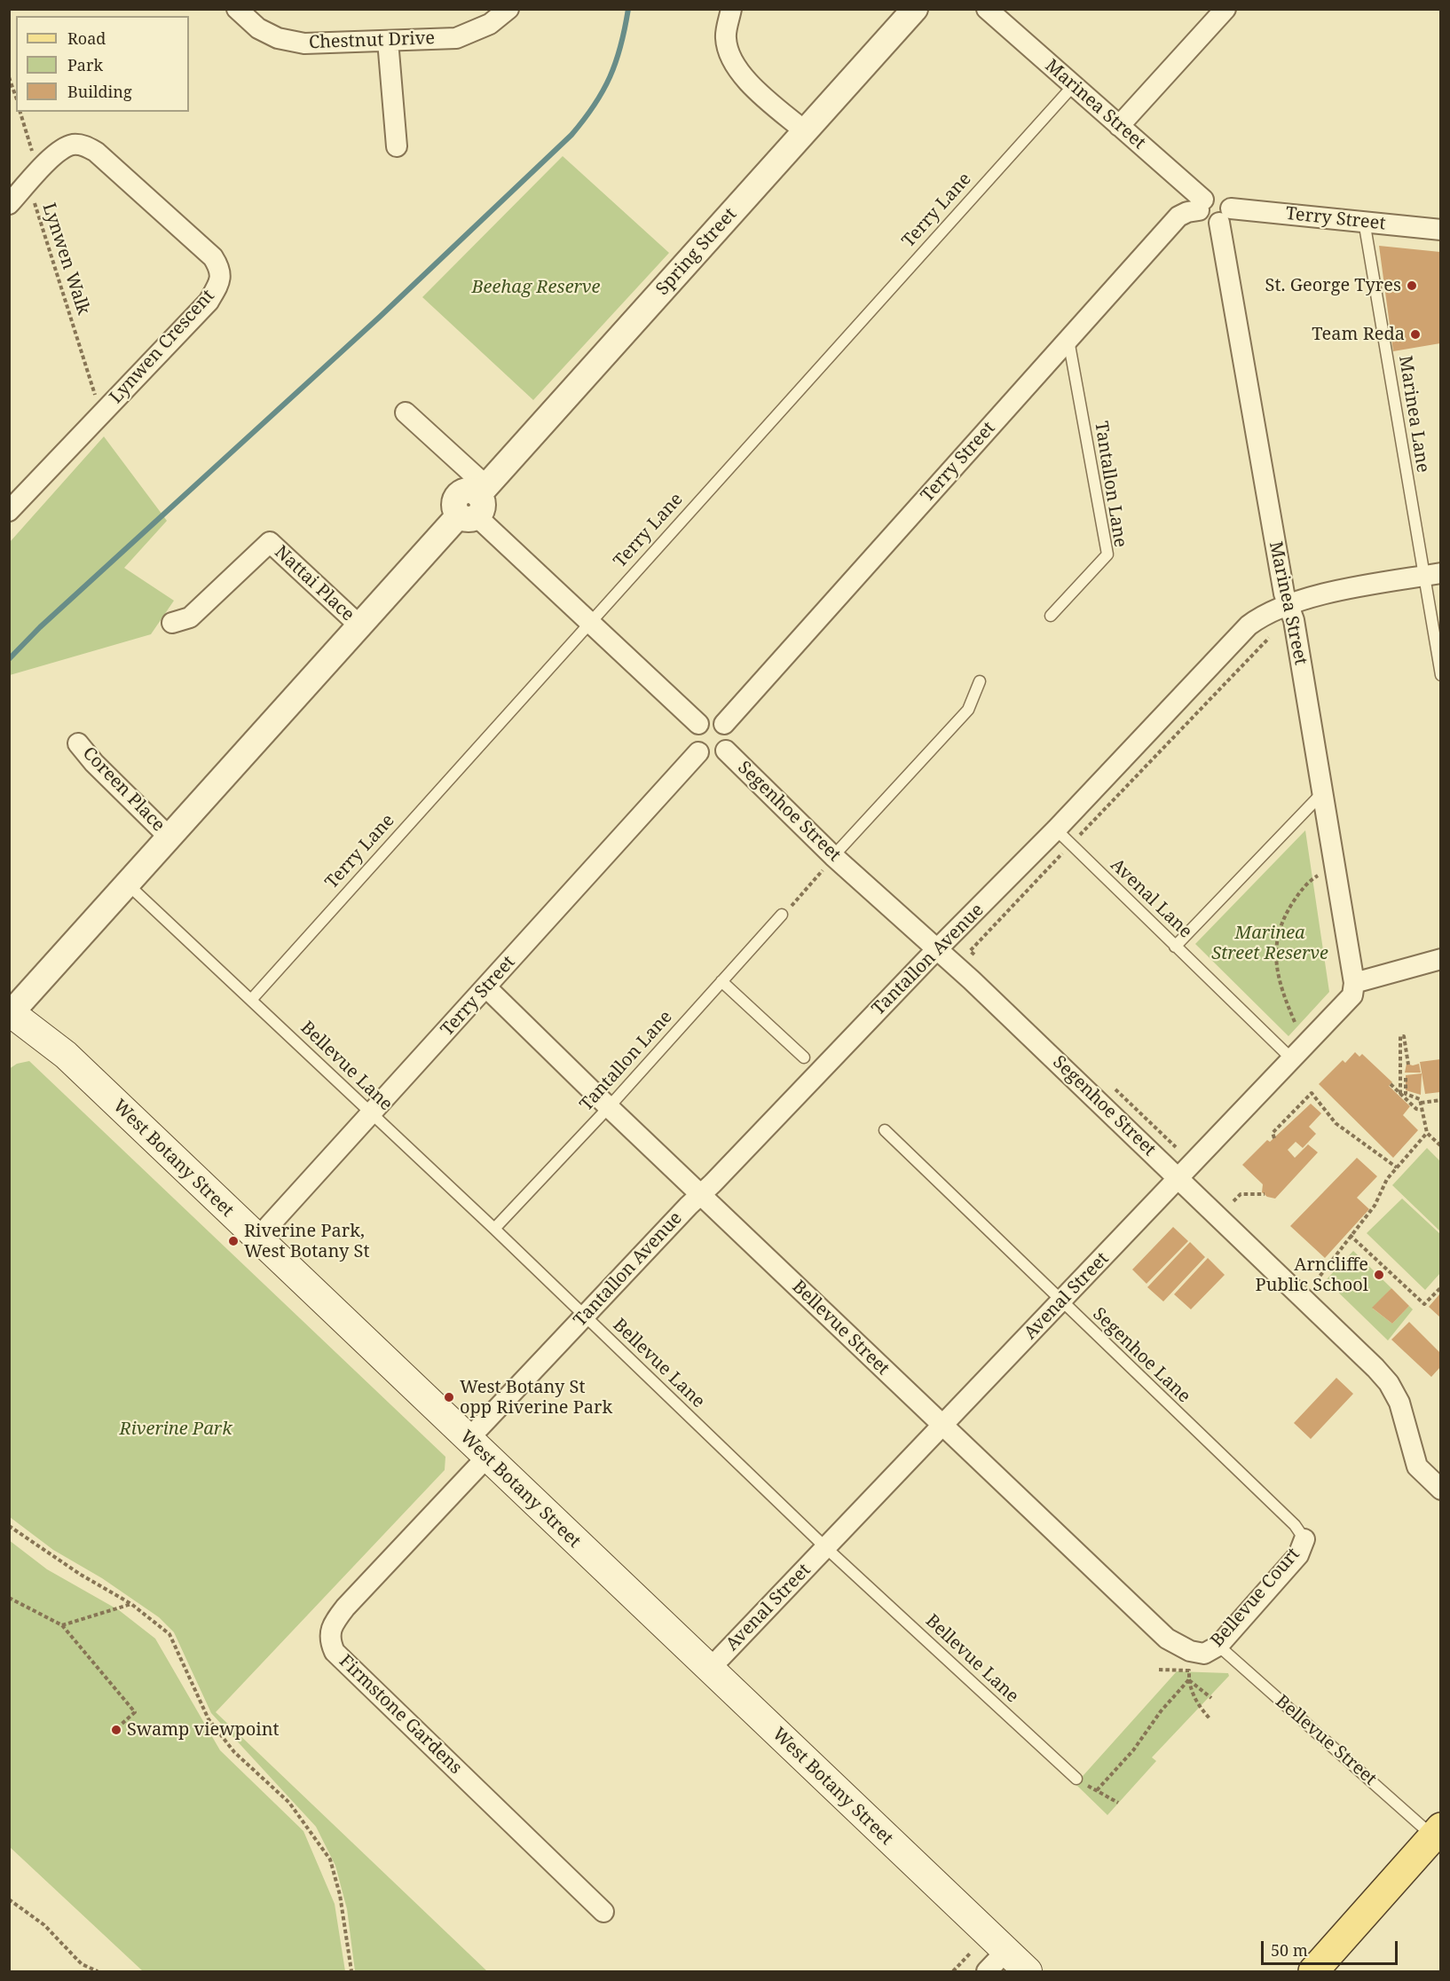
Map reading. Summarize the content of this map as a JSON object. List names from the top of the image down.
{
  "streets": {
    "main road": ["West Botany Street"],
    "street": [
      "Chestnut Drive",
      "Marinea Street",
      "Terry Street",
      "Spring Street",
      "Lynwen Crescent",
      "Nattai Place",
      "Coreen Place",
      "Segenhoe Street",
      "Tantallon Avenue",
      "Avenal Street",
      "Bellevue Street",
      "Bellevue Court",
      "Firmstone Gardens"
    ],
    "lane": [
      "Terry Lane",
      "Marinea Lane",
      "Tantallon Lane",
      "Avenal Lane",
      "Bellevue Lane",
      "Segenhoe Lane"
    ],
    "path": ["Lynwen Walk"]
  },
  "crossings": [
    ["Marinea Street", "Terry Lane"],
    ["Marinea Street", "Terry Street"],
    ["Marinea Street", "Tantallon Avenue"],
    ["Marinea Street", "Avenal Street"],
    ["Terry Lane", "Bellevue Lane"],
    ["Terry Street", "Marinea Lane"],
    ["Terry Street", "Tantallon Lane"],
    ["Terry Street", "Segenhoe Street"],
    ["Terry Street", "Bellevue Lane"],
    ["Terry Street", "West Botany Street"],
    ["Terry Street", "Bellevue Street"],
    ["Spring Street", "Nattai Place"],
    ["Spring Street", "Coreen Place"],
    ["Spring Street", "Bellevue Lane"],
    ["Spring Street", "West Botany Street"],
    ["Lynwen Walk", "Lynwen Crescent"],
    ["Marinea Lane", "Tantallon Avenue"],
    ["Tantallon Lane", "Bellevue Lane"],
    ["Tantallon Lane", "Bellevue Street"],
    ["Segenhoe Street", "Tantallon Avenue"],
    ["Segenhoe Street", "Avenal Street"],
    ["Avenal Lane", "Tantallon Avenue"],
    ["Avenal Lane", "Avenal Street"],
    ["Tantallon Avenue", "Bellevue Lane"],
    ["Tantallon Avenue", "West Botany Street"],
    ["Tantallon Avenue", "Bellevue Street"],
    ["Tantallon Avenue", "Firmstone Gardens"],
    ["Bellevue Lane", "Avenal Street"],
    ["West Botany Street", "Avenal Street"],
    ["West Botany Street", "Firmstone Gardens"],
    ["Avenal Street", "Bellevue Street"],
    ["Avenal Street", "Segenhoe Lane"],
    ["Bellevue Street", "Bellevue Court"],
    ["Segenhoe Lane", "Bellevue Court"]
  ],
  "parks": ["Beehag Reserve", "Marinea Street Reserve", "Riverine Park"],
  "places": [
    "St. George Tyres",
    "Team Reda",
    "Riverine Park, West Botany St",
    "Arncliffe Public School",
    "West Botany St opp Riverine Park",
    "Swamp viewpoint"
  ],
  "legend": ["Road", "Park", "Building"],
  "scale_bar": "50 m"
}
